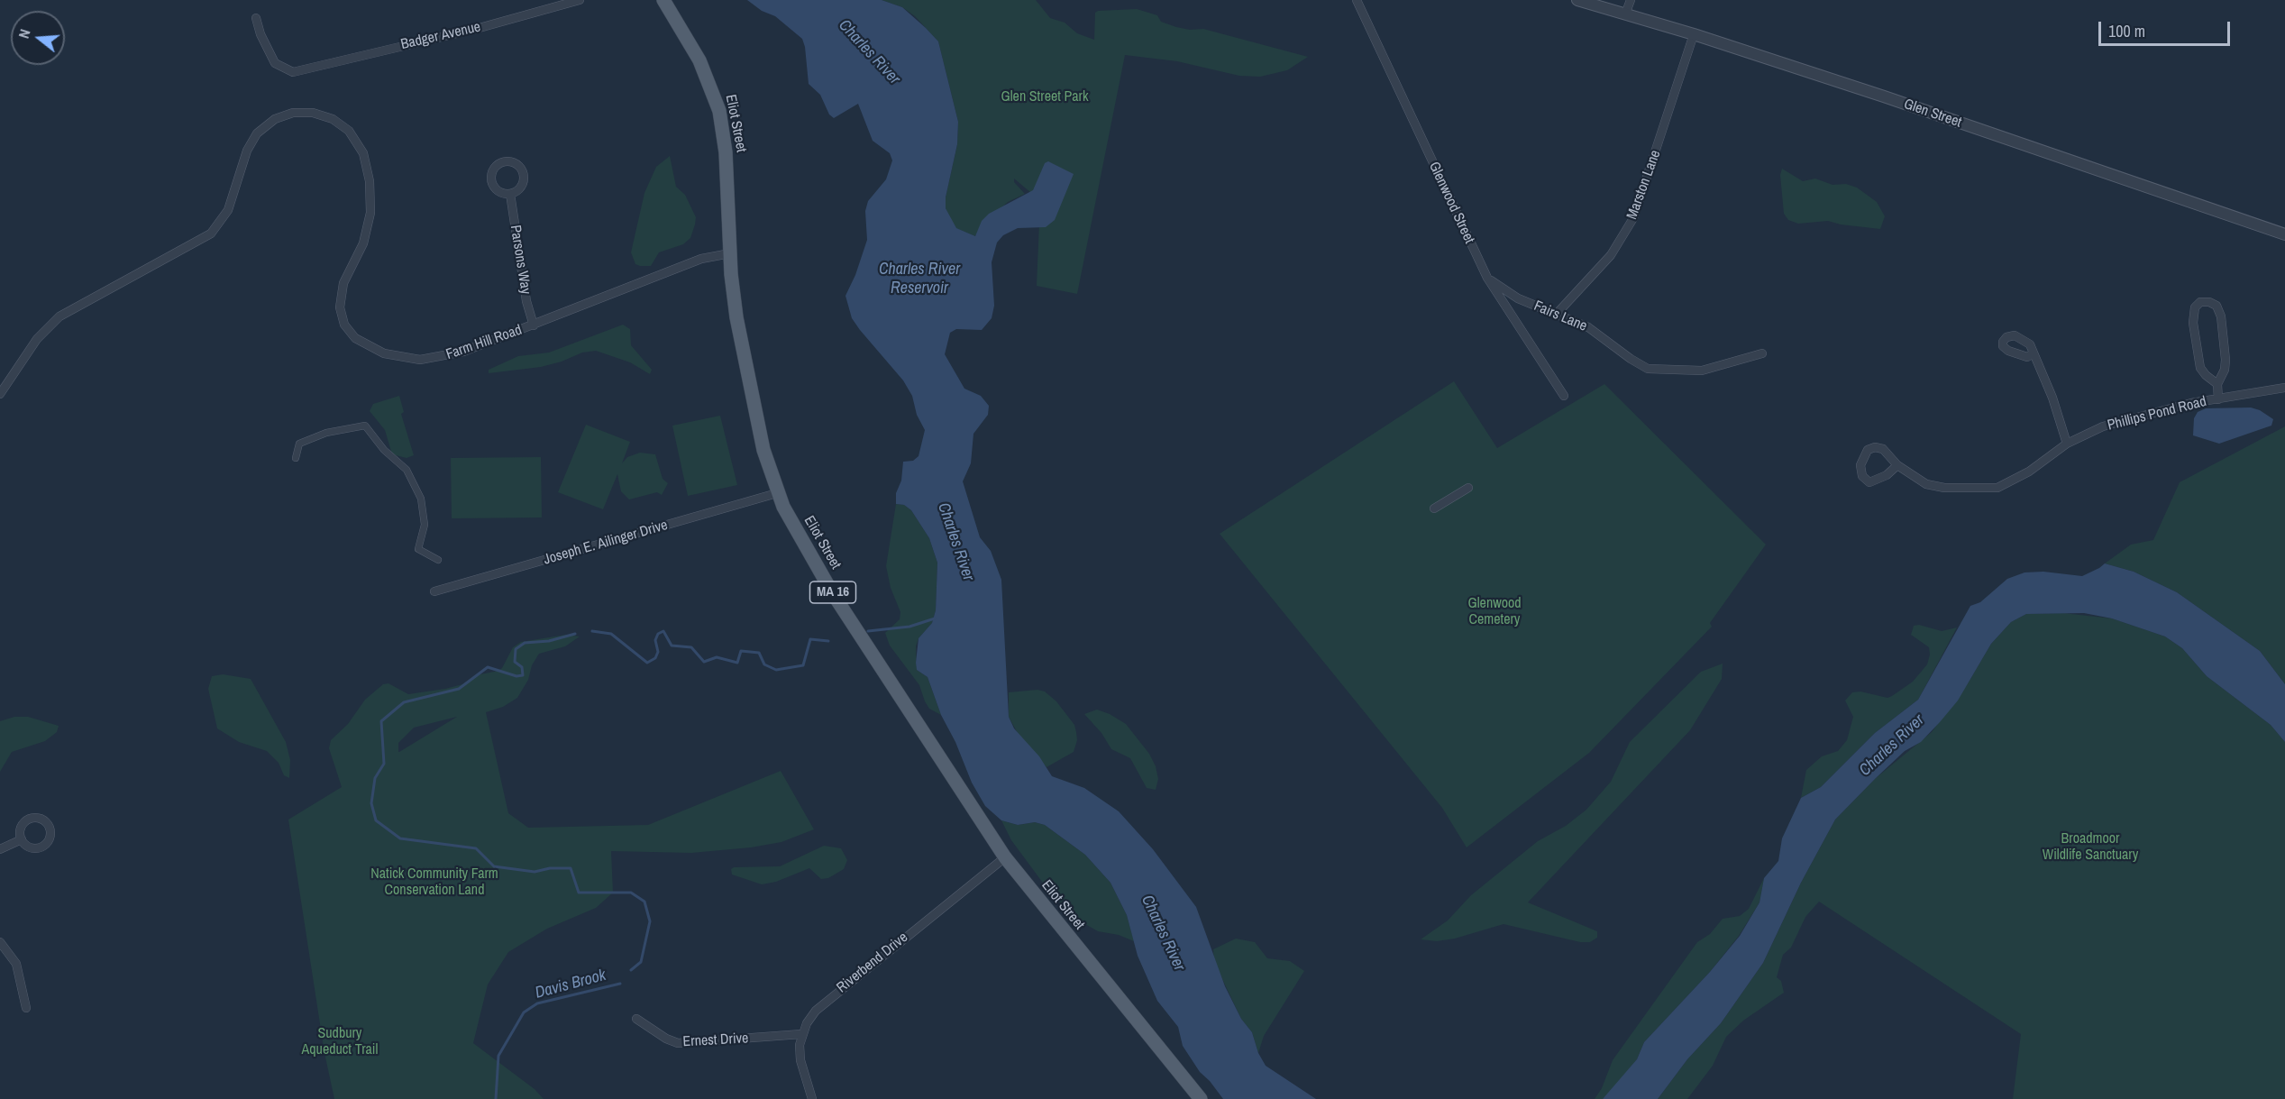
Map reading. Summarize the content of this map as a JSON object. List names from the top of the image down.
{
  "streets": {
    "main road": ["Eliot Street", "MA 16"],
    "street": [
      "Badger Avenue",
      "Glen Street",
      "Marston Lane",
      "Glenwood Street",
      "Parsons Way",
      "Fairs Lane",
      "Farm Hill Road",
      "Phillips Pond Road",
      "Joseph E. Ailinger Drive",
      "Riverbend Drive",
      "Ernest Drive"
    ]
  },
  "crossings": [
    ["Glen Street", "Marston Lane"],
    ["Eliot Street", "Farm Hill Road"],
    ["Eliot Street", "Joseph E. Ailinger Drive"],
    ["Eliot Street", "Riverbend Drive"],
    ["Marston Lane", "Fairs Lane"],
    ["Glenwood Street", "Fairs Lane"],
    ["Parsons Way", "Farm Hill Road"],
    ["Riverbend Drive", "Ernest Drive"]
  ],
  "water": ["Charles River", "Charles River Reservoir", "Davis Brook"],
  "parks": [
    "Glen Street Park",
    "Glenwood Cemetery",
    "Broadmoor Wildlife Sanctuary",
    "Natick Community Farm Conservation Land",
    "Sudbury Aqueduct Trail"
  ],
  "scale_bar": "100 m",
  "north": "left"
}
